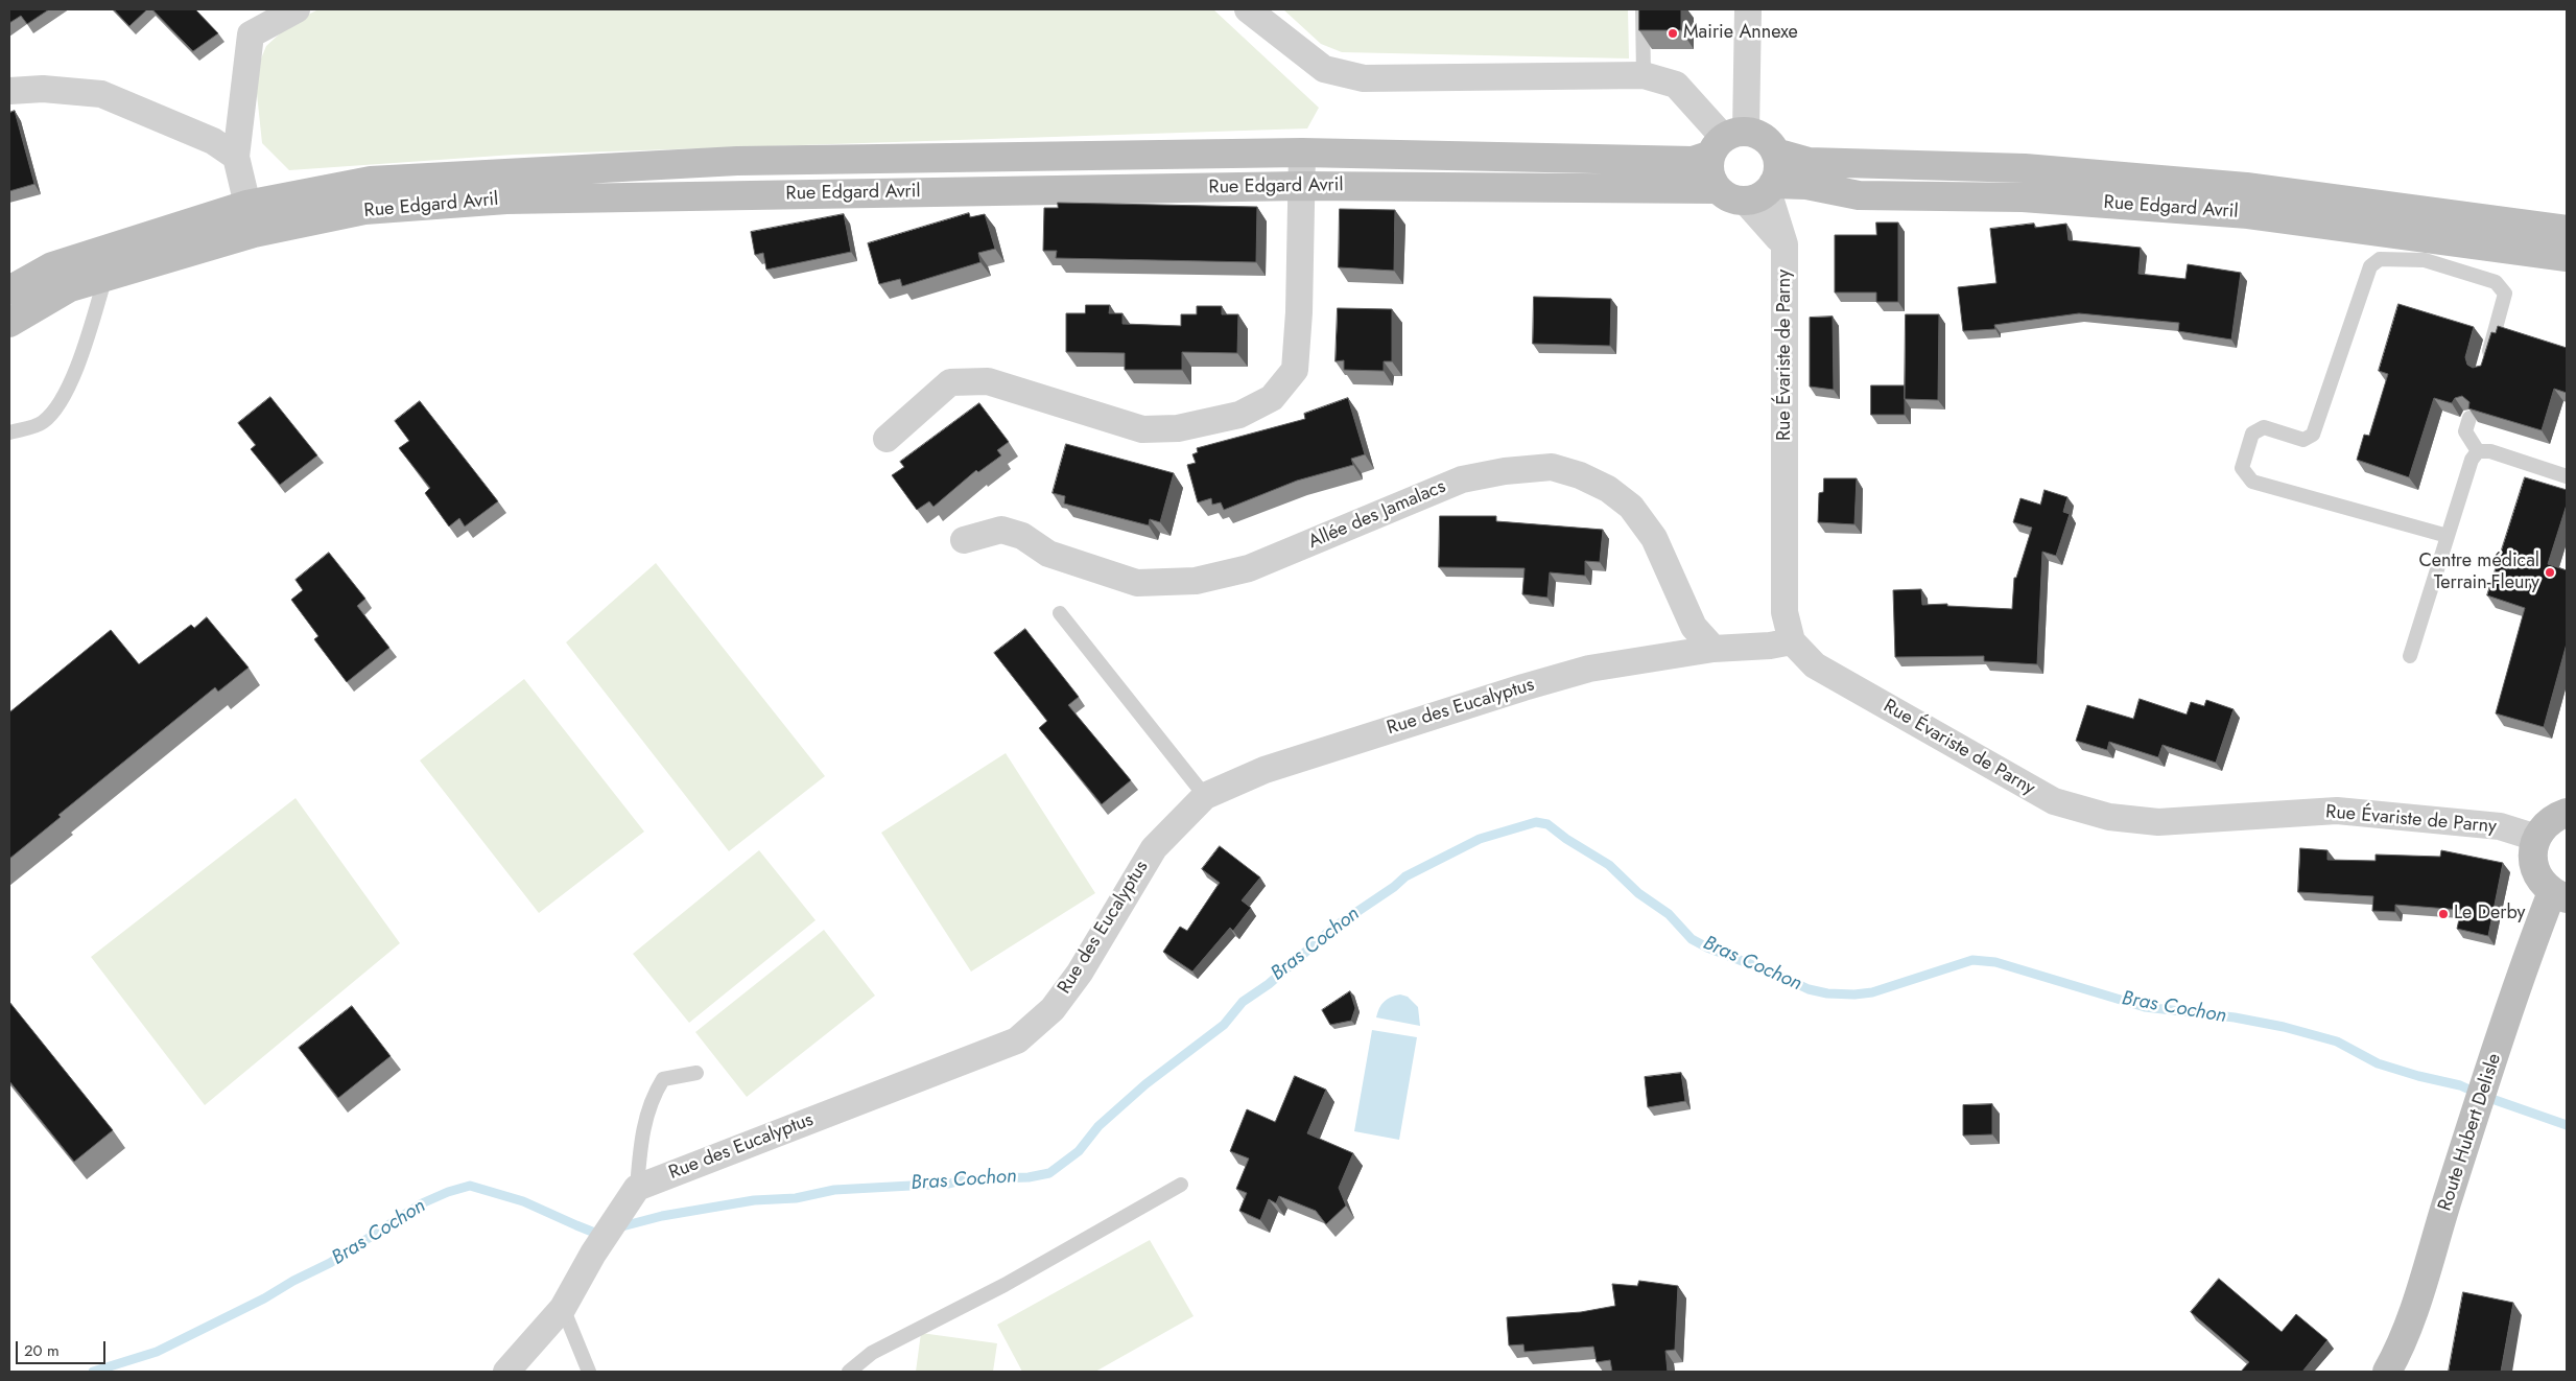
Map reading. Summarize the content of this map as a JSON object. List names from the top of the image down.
{
  "streets": {
    "street": [
      "Rue Edgard Avril",
      "Rue Évariste de Parny",
      "Allée des Jamalacs",
      "Rue des Eucalyptus",
      "Route Hubert Delisle"
    ]
  },
  "crossings": [
    ["Rue Edgard Avril", "Rue Évariste de Parny"],
    ["Rue Évariste de Parny", "Rue des Eucalyptus"],
    ["Rue Évariste de Parny", "Route Hubert Delisle"],
    ["Allée des Jamalacs", "Rue des Eucalyptus"]
  ],
  "water": ["Bras Cochon"],
  "places": ["Mairie Annexe", "Centre médical Terrain-Fleury", "Le Derby"],
  "scale_bar": "20 m"
}
